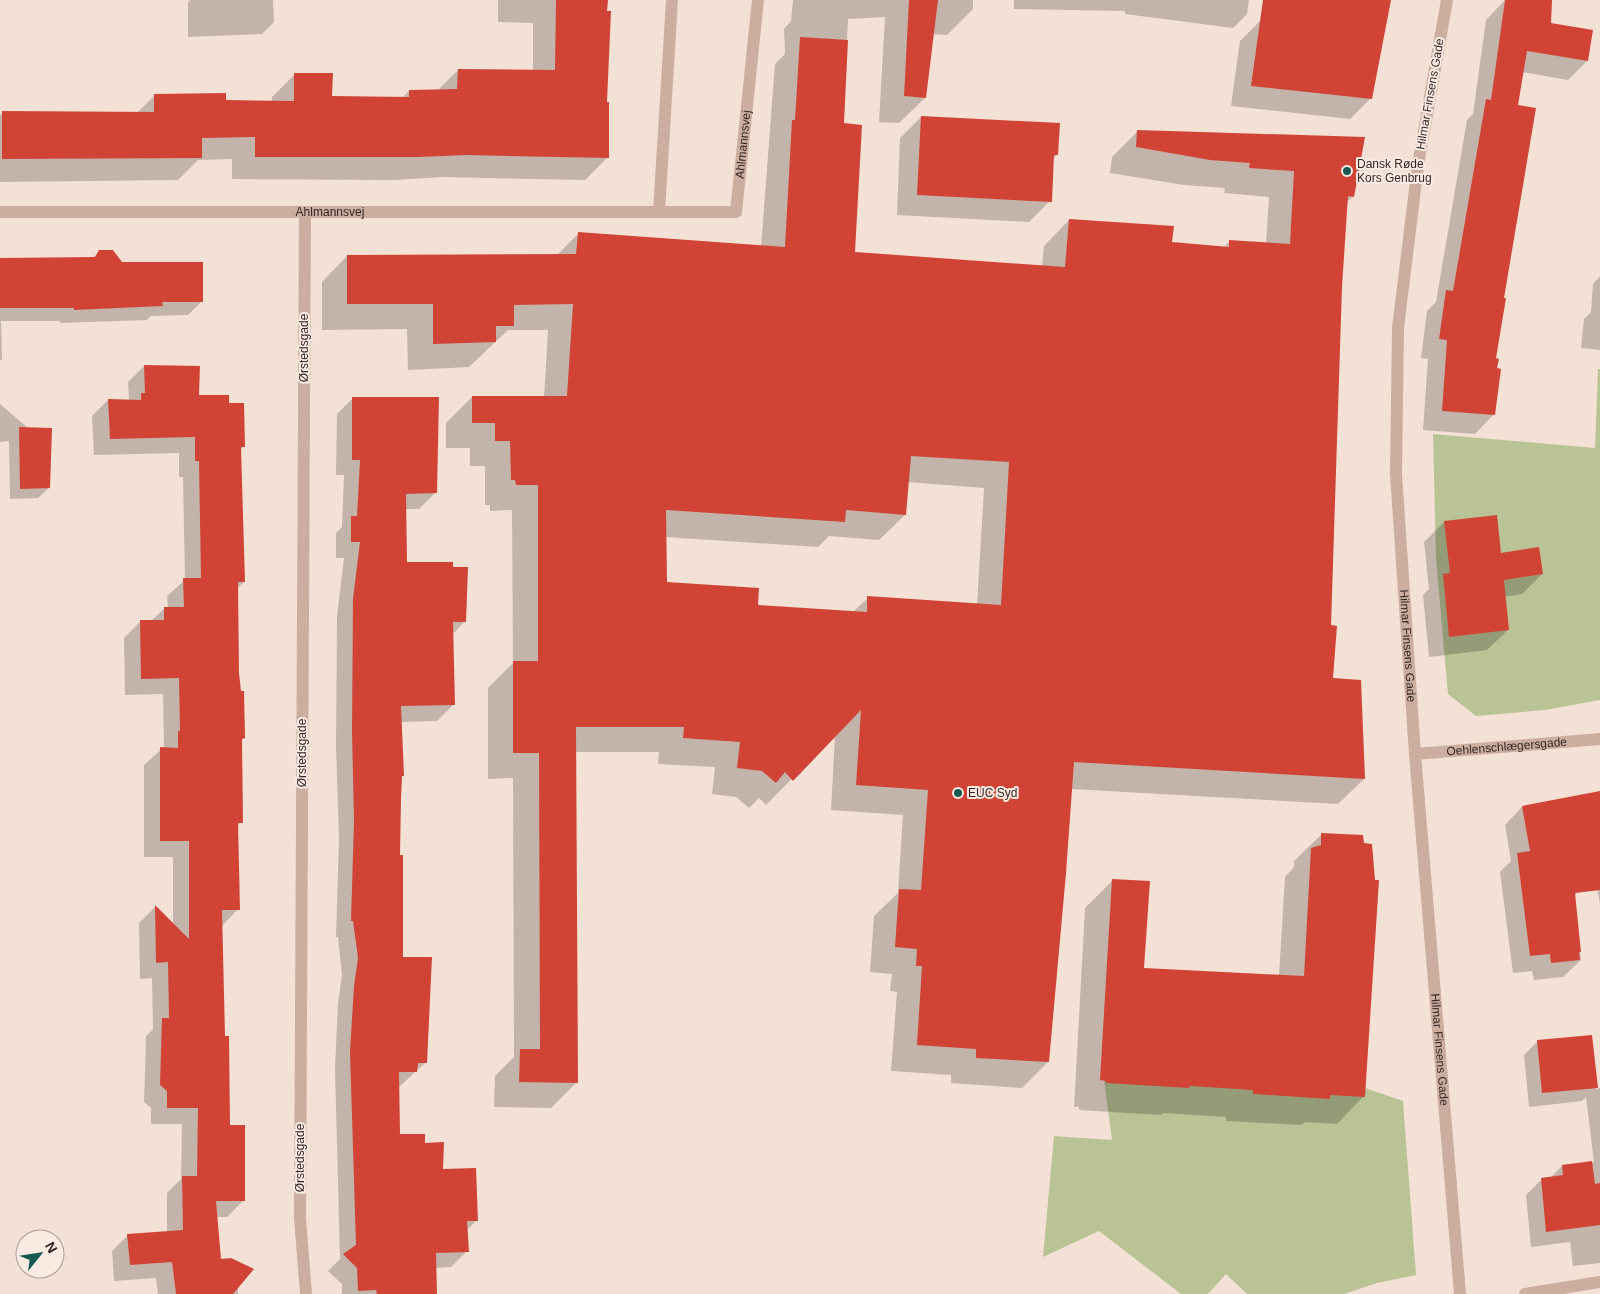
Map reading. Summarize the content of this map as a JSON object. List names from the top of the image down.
{
  "streets": {
    "street": [
      "Hilmar Finsens Gade",
      "Ahlmannsvej",
      "Ørstedsgade",
      "Oehlenschlægersgade"
    ]
  },
  "crossings": [
    ["Hilmar Finsens Gade", "Oehlenschlægersgade"],
    ["Ahlmannsvej", "Ørstedsgade"]
  ],
  "places": ["Dansk Røde Kors Genbrug", "EUC Syd"],
  "north": "top right"
}
